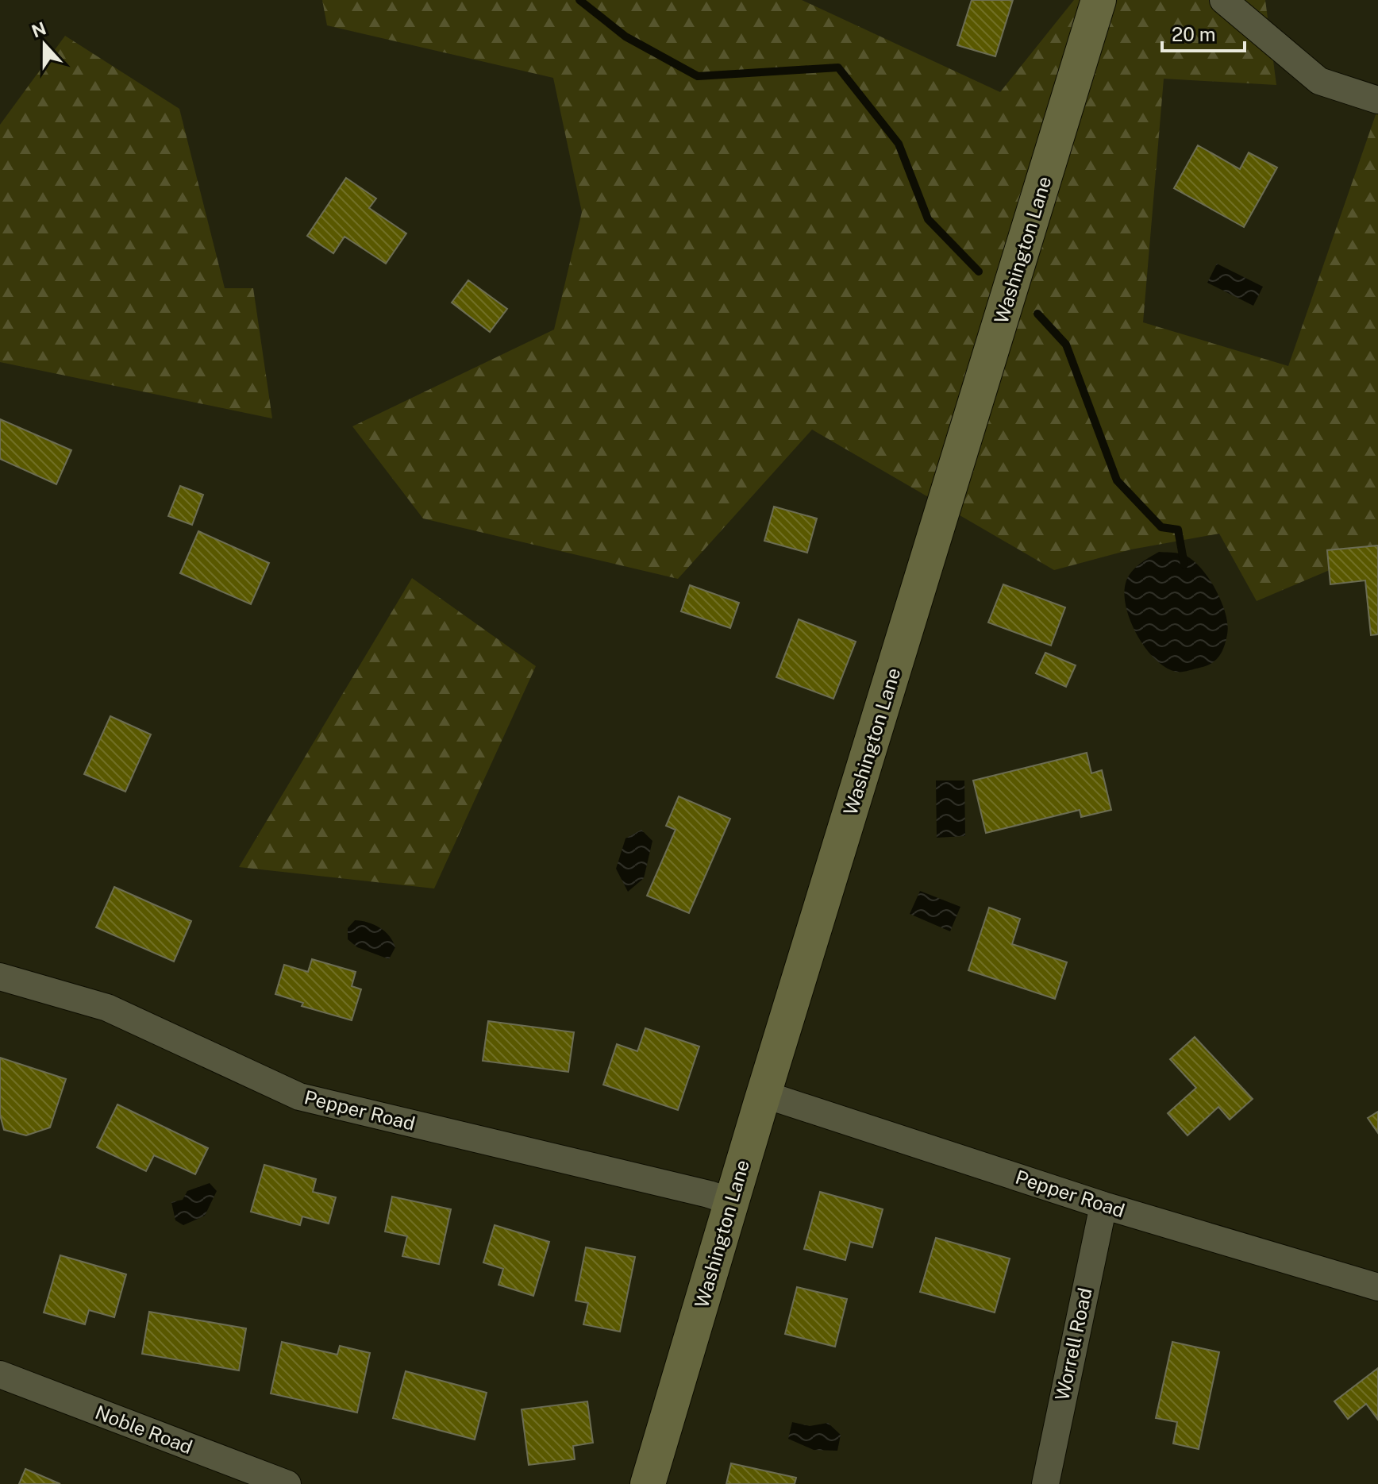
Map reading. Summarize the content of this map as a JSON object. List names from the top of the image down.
{
  "streets": {
    "main road": ["Washington Lane"],
    "street": ["Pepper Road", "Worrell Road", "Noble Road"]
  },
  "crossings": [
    ["Washington Lane", "Pepper Road"],
    ["Pepper Road", "Worrell Road"]
  ],
  "scale_bar": "20 m",
  "north": "top"
}
